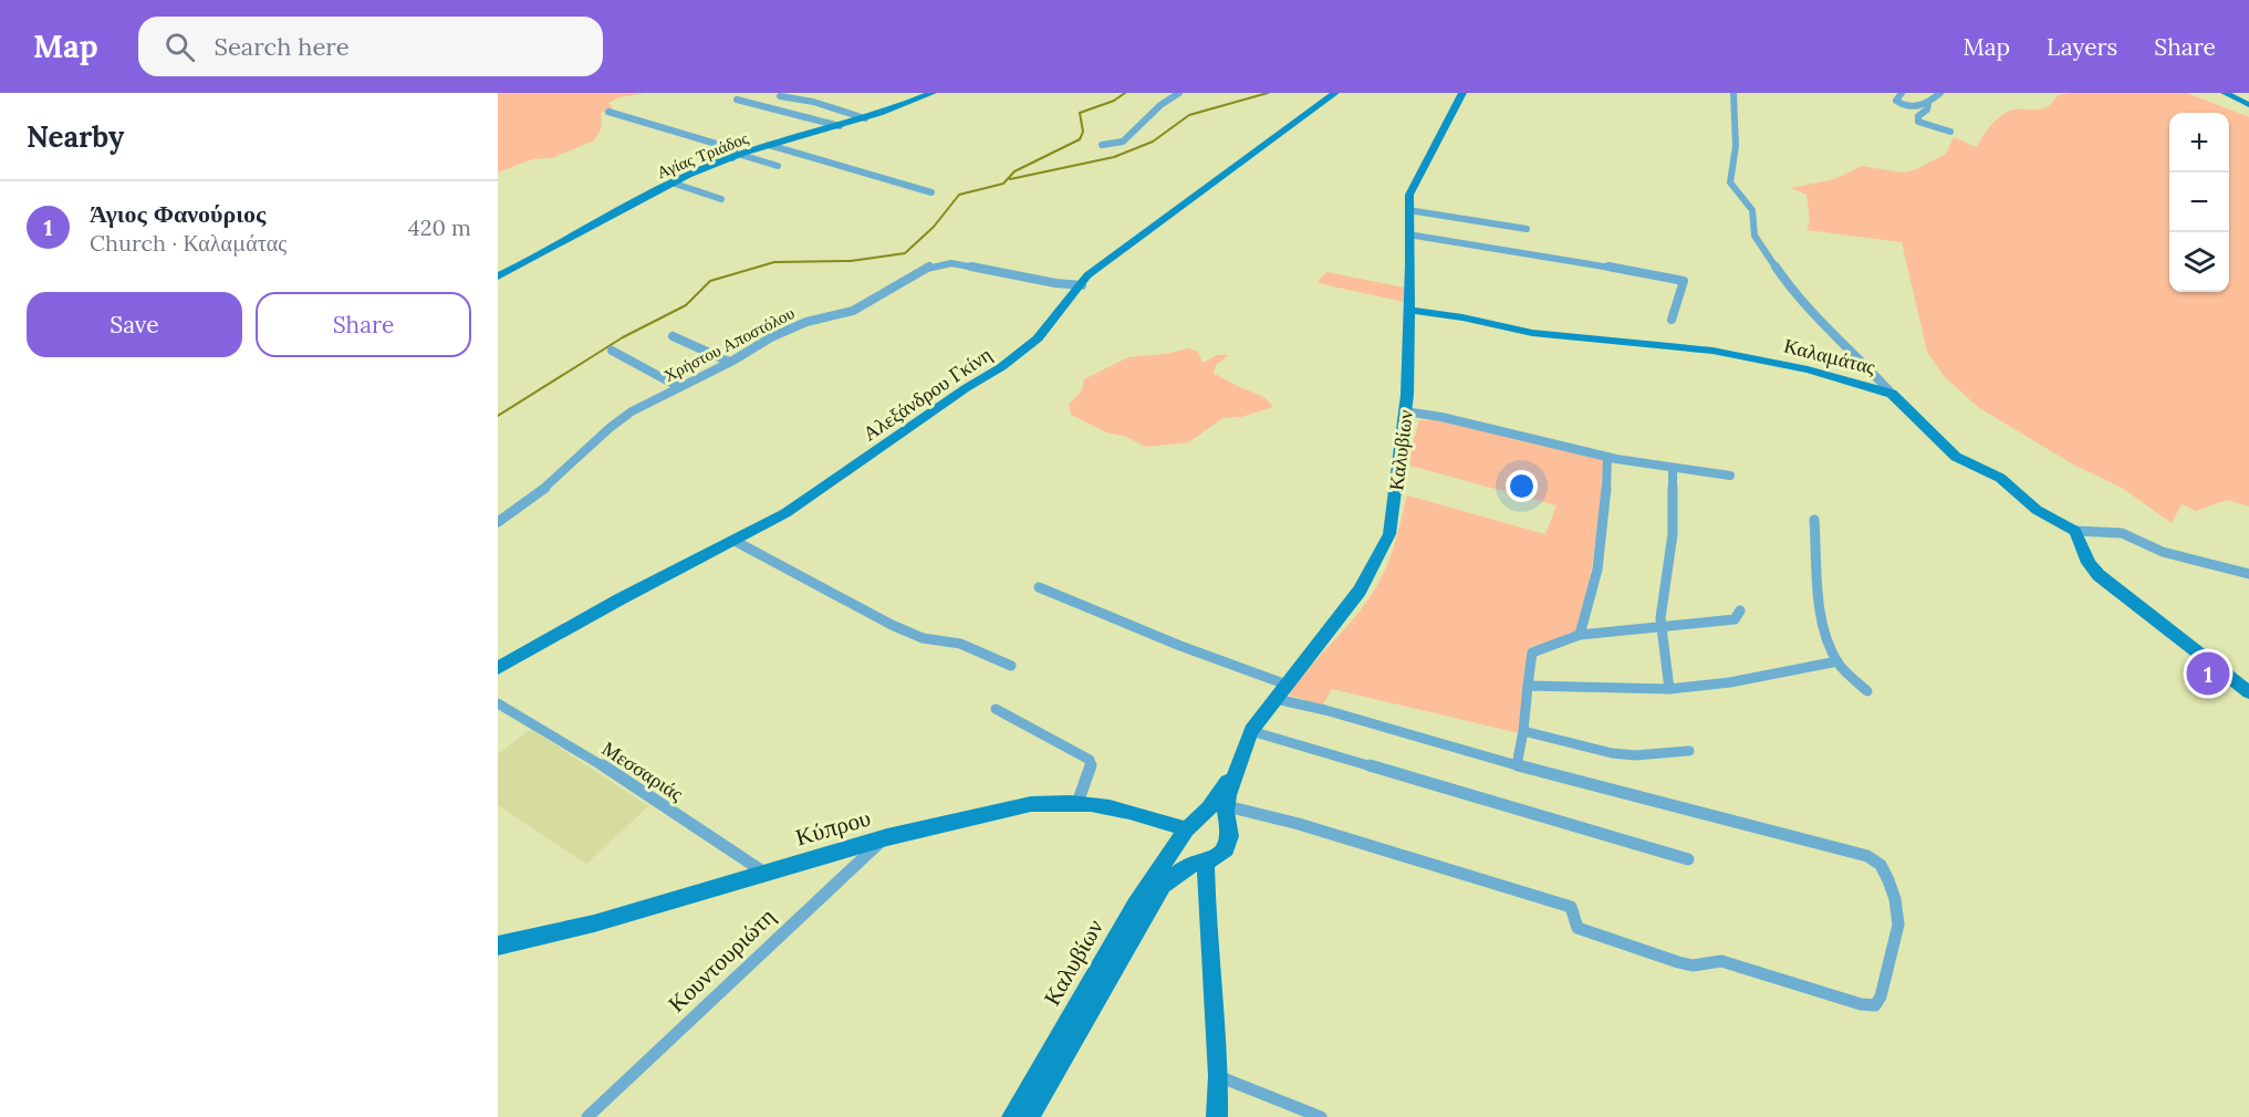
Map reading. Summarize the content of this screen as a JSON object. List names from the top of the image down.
{
  "streets": {
    "street": [
      "Αγίας Τριάδος",
      "Χρήστου Αποστόλου",
      "Καλαμάτας",
      "Αλεξάνδρου Γκίνη",
      "Καλυβίων",
      "Μεσσαριάς",
      "Κύπρου",
      "Κουντουριώτη"
    ]
  },
  "crossings": [
    ["Χρήστου Αποστόλου", "Αλεξάνδρου Γκίνη"],
    ["Καλαμάτας", "Καλυβίων"],
    ["Καλυβίων", "Κύπρου"],
    ["Μεσσαριάς", "Κύπρου"],
    ["Κύπρου", "Κουντουριώτη"]
  ],
  "page": {
    "header": "Map",
    "search": "Search here",
    "nav": ["Map", "Layers", "Share"],
    "heading": "Nearby",
    "map_buttons": ["+", "−"],
    "list": [
      {
        "mark": "1",
        "name": "Άγιος Φανούριος",
        "note": "Church · Καλαμάτας",
        "value": "420 m"
      }
    ],
    "buttons": ["Save", "Share"],
    "pins": "1"
  }
}
